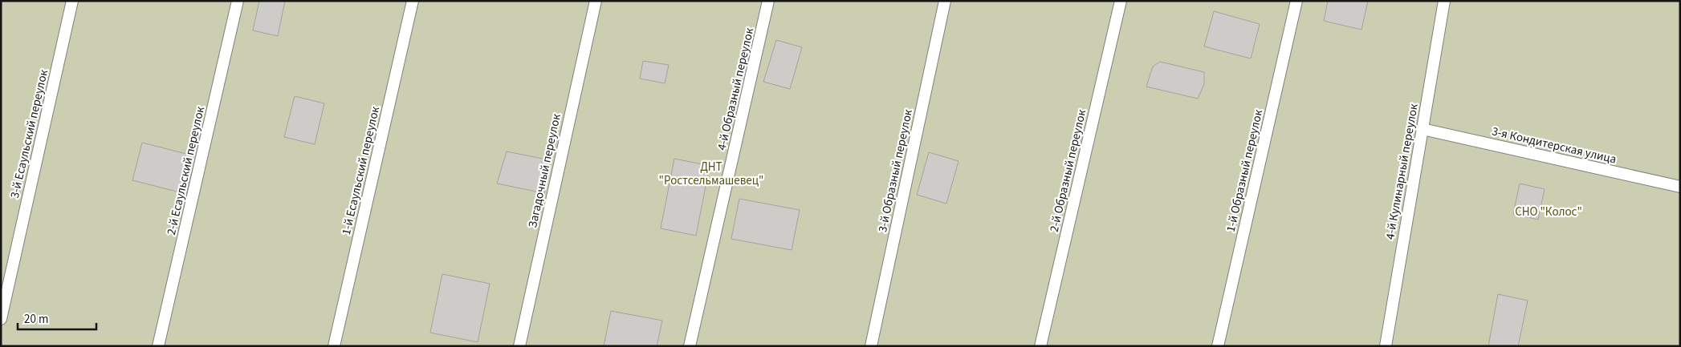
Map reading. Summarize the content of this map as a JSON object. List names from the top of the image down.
{
  "streets": {
    "lane": [
      "4-й Образный переулок",
      "3-й Есаульский переулок",
      "3-я Кондитерская улица",
      "2-й Есаульский переулок",
      "1-й Есаульский переулок",
      "Загадочный переулок",
      "3-й Образный переулок",
      "2-й Образный переулок",
      "1-й Образный переулок",
      "4-й Кулинарный переулок"
    ]
  },
  "crossings": [
    ["3-я Кондитерская улица", "4-й Кулинарный переулок"]
  ],
  "parks": ["ДНТ \"Ростсельмашевец\"", "СНО \"Колос\""],
  "scale_bar": "20 m"
}
